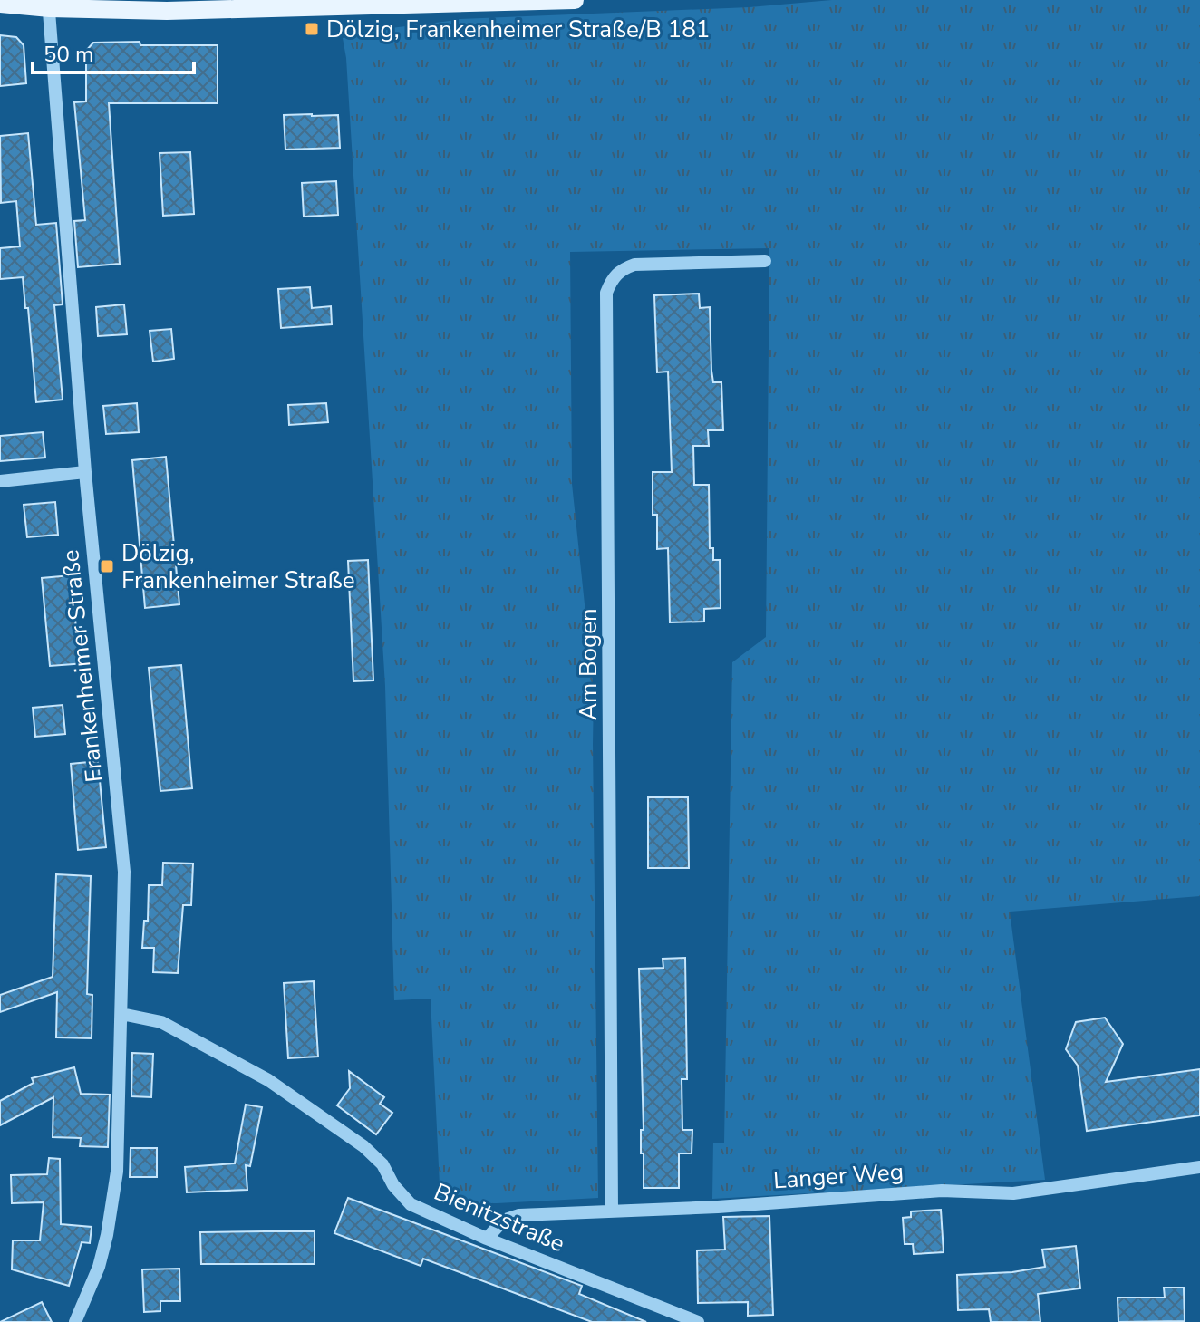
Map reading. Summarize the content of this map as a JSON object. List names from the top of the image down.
{
  "streets": {
    "street": [
      "Am Bogen",
      "Frankenheimer Straße",
      "Langer Weg",
      "Bienitzstraße"
    ]
  },
  "crossings": [
    ["Am Bogen", "Langer Weg"],
    ["Frankenheimer Straße", "Bienitzstraße"],
    ["Langer Weg", "Bienitzstraße"]
  ],
  "places": {
    "transit": ["Dölzig, Frankenheimer Straße/B 181", "Dölzig, Frankenheimer Straße"]
  },
  "scale_bar": "50 m"
}
